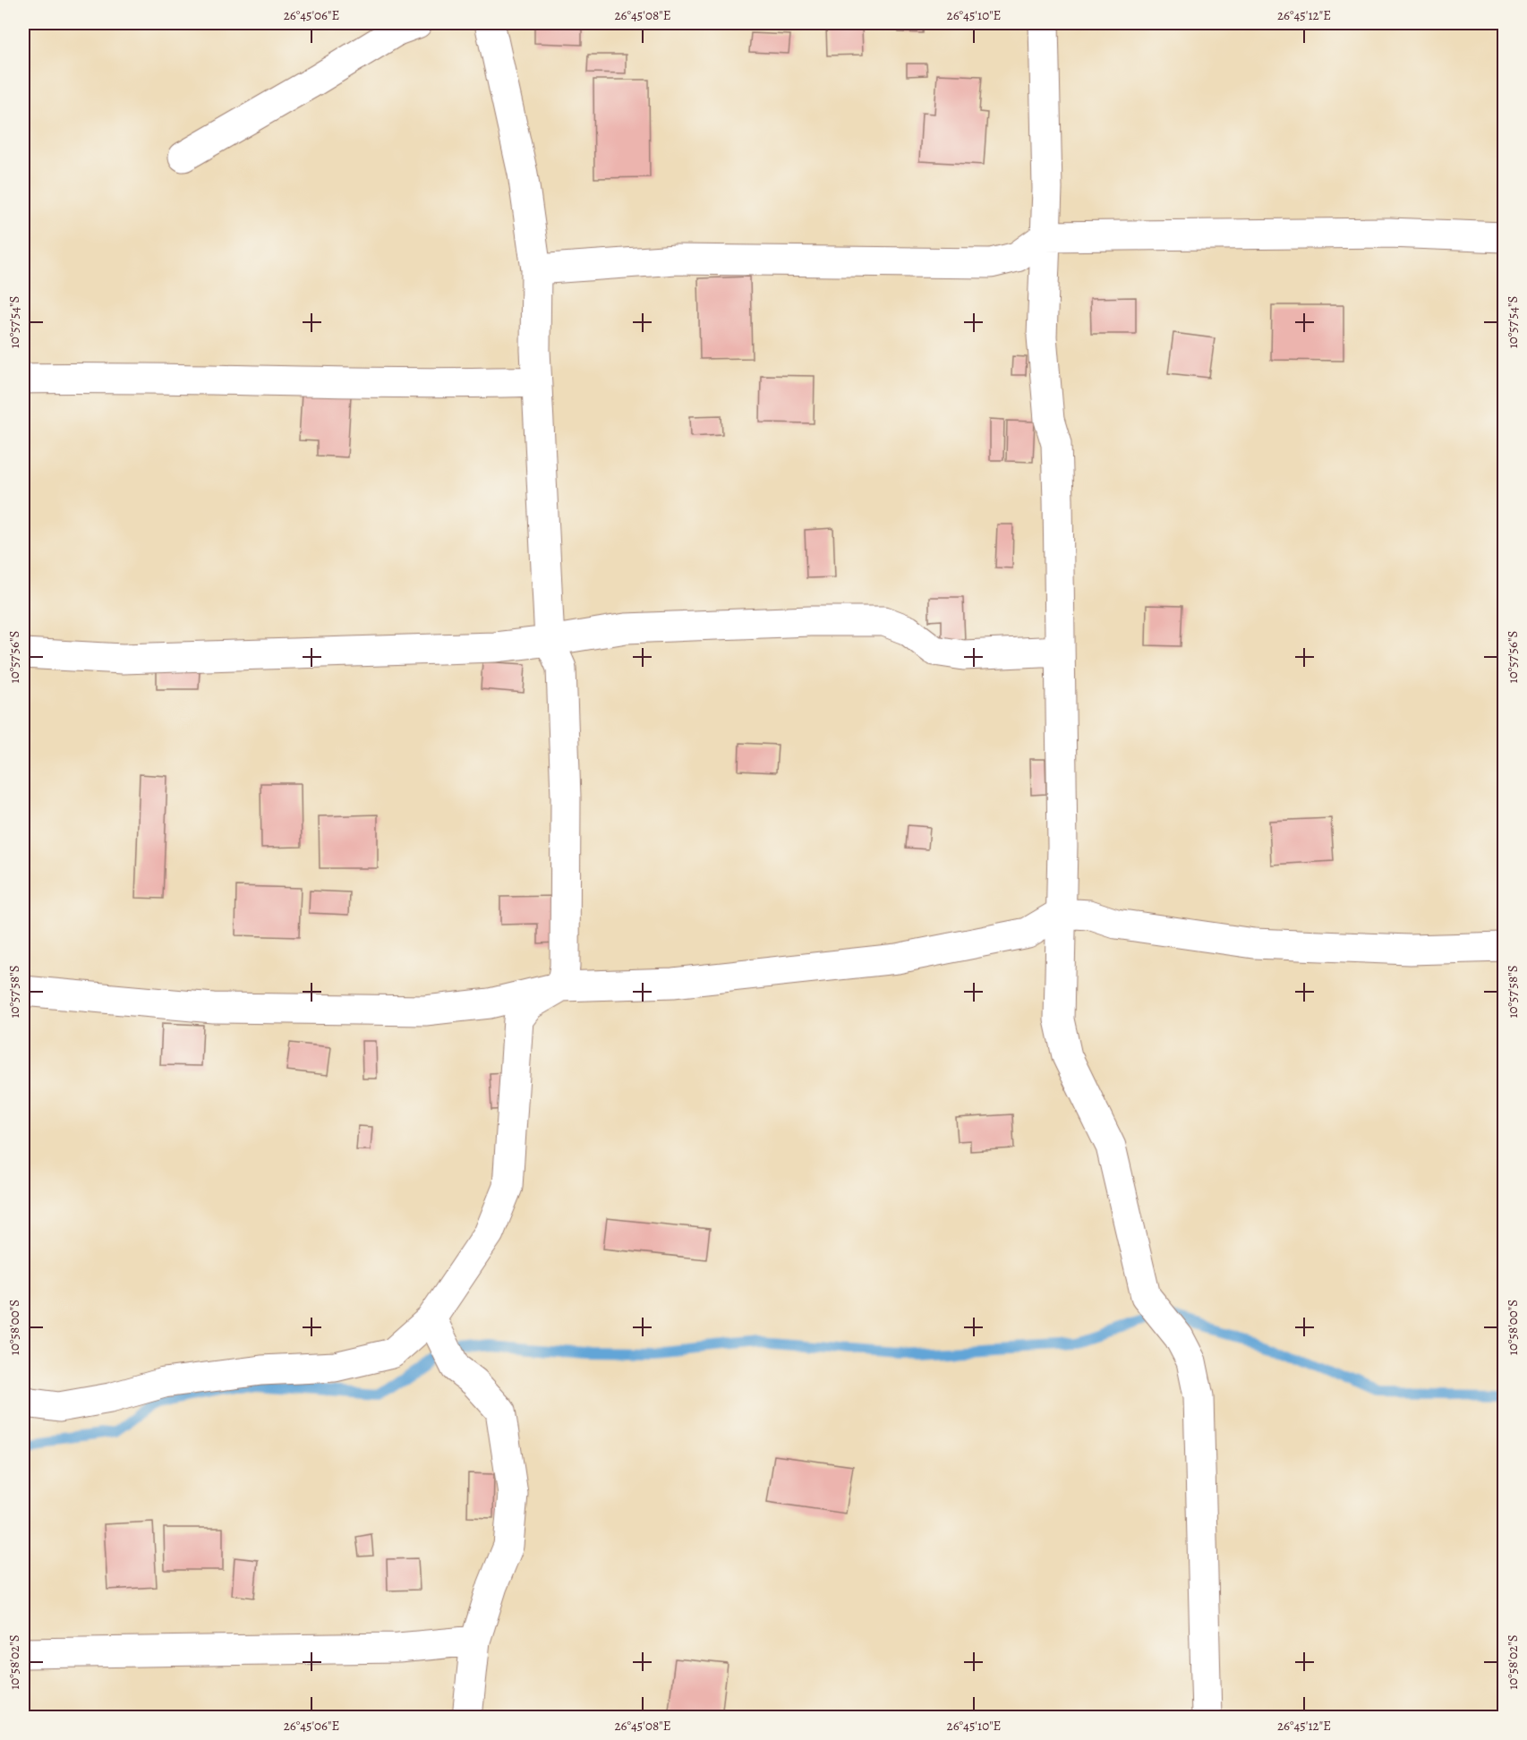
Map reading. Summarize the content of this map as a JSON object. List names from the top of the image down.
{
  "coordinates": [
    "26°45'06\"E",
    "26°45'08\"E",
    "26°45'10\"E",
    "26°45'12\"E",
    "10°57'54\"S",
    "10°57'56\"S",
    "10°57'58\"S",
    "10°58'00\"S",
    "10°58'02\"S"
  ]
}
